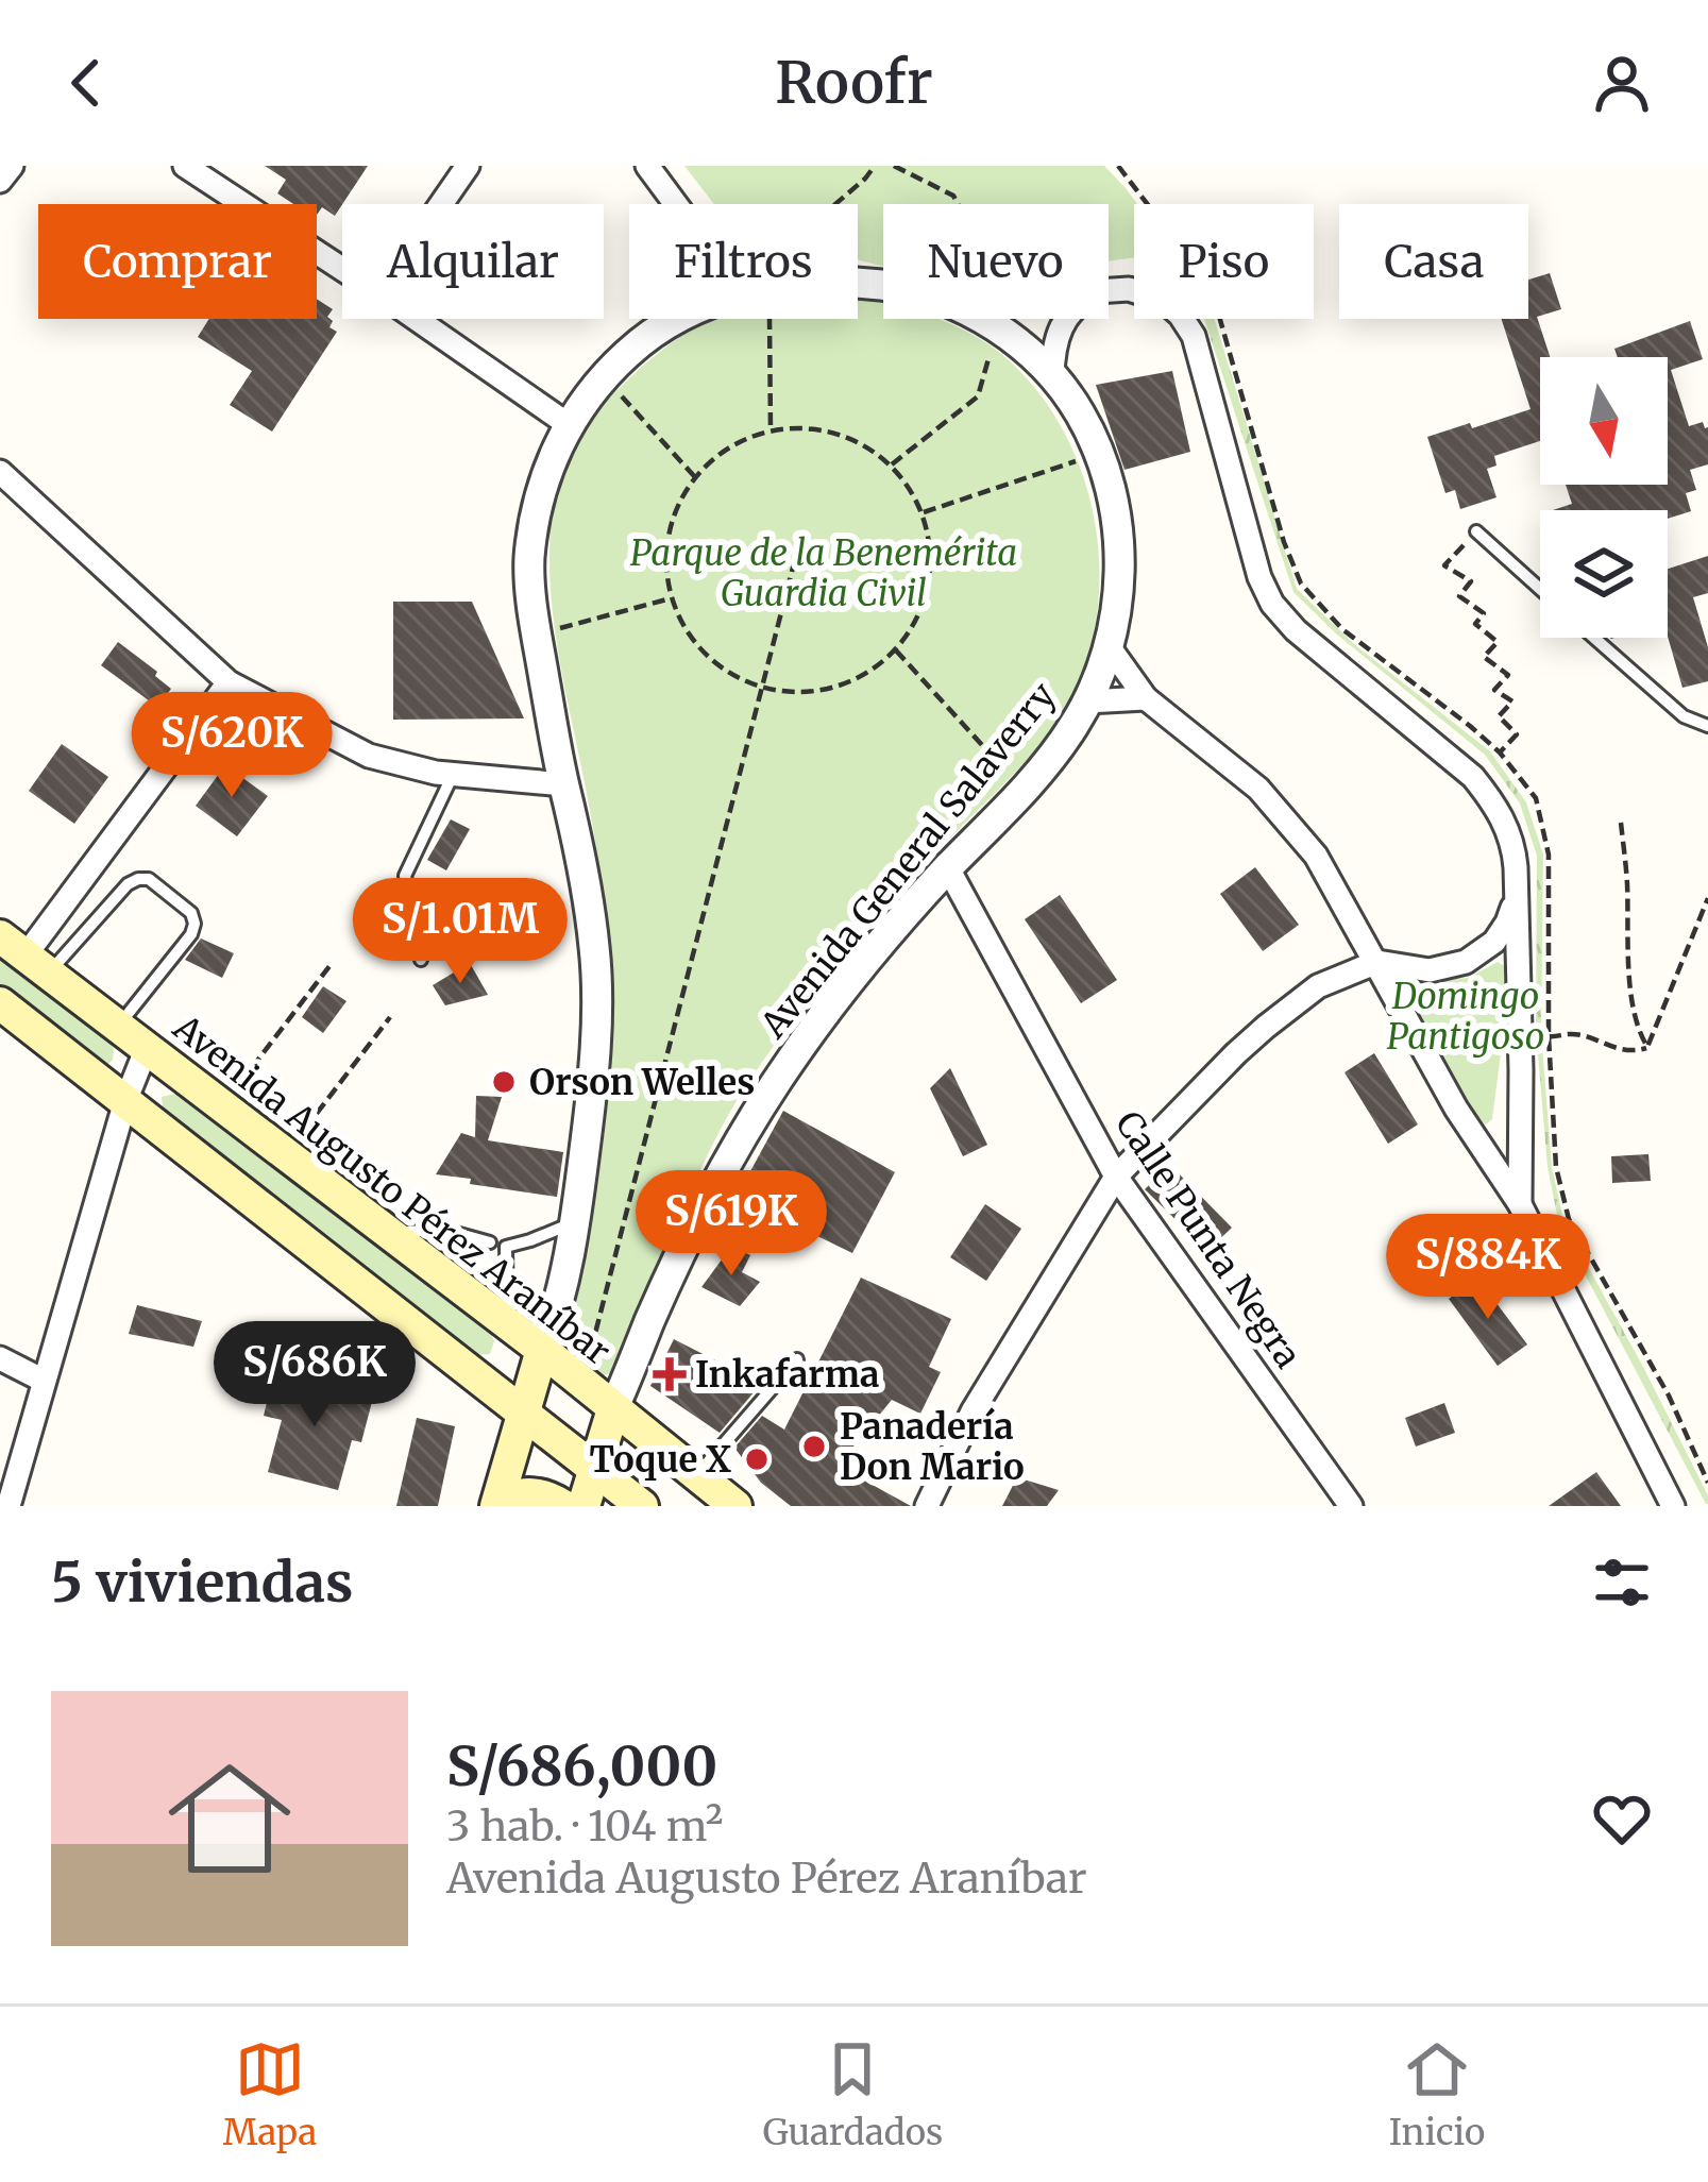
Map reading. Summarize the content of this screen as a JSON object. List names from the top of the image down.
{
  "streets": {
    "main road": ["Avenida General Salaverry", "Avenida Augusto Pérez Araníbar"],
    "street": ["Calle Punta Negra"]
  },
  "crossings": [
    ["Avenida General Salaverry", "Avenida Augusto Pérez Araníbar"],
    ["Avenida General Salaverry", "Calle Punta Negra"]
  ],
  "parks": ["Parque de la Benemérita Guardia Civil", "Domingo Pantigoso"],
  "places": {
    "other": ["Orson Welles", "Panadería Don Mario", "Toque X"],
    "health": ["Inkafarma"]
  },
  "north": "bottom",
  "page": {
    "header": "Roofr",
    "chip": [
      "Comprar",
      "Alquilar",
      "Filtros",
      "Nuevo",
      "Piso",
      "Casa"
    ],
    "price": [
      "S/620K",
      "S/1.01M",
      "S/619K",
      "S/884K",
      "S/686K"
    ],
    "heading": "5 viviendas",
    "list": [
      {
        "name": "S/686,000",
        "note": "3 hab. · 104 m² · Avenida Augusto Pérez Araníbar"
      }
    ],
    "tabs": ["Mapa", "Guardados", "Inicio"]
  }
}
